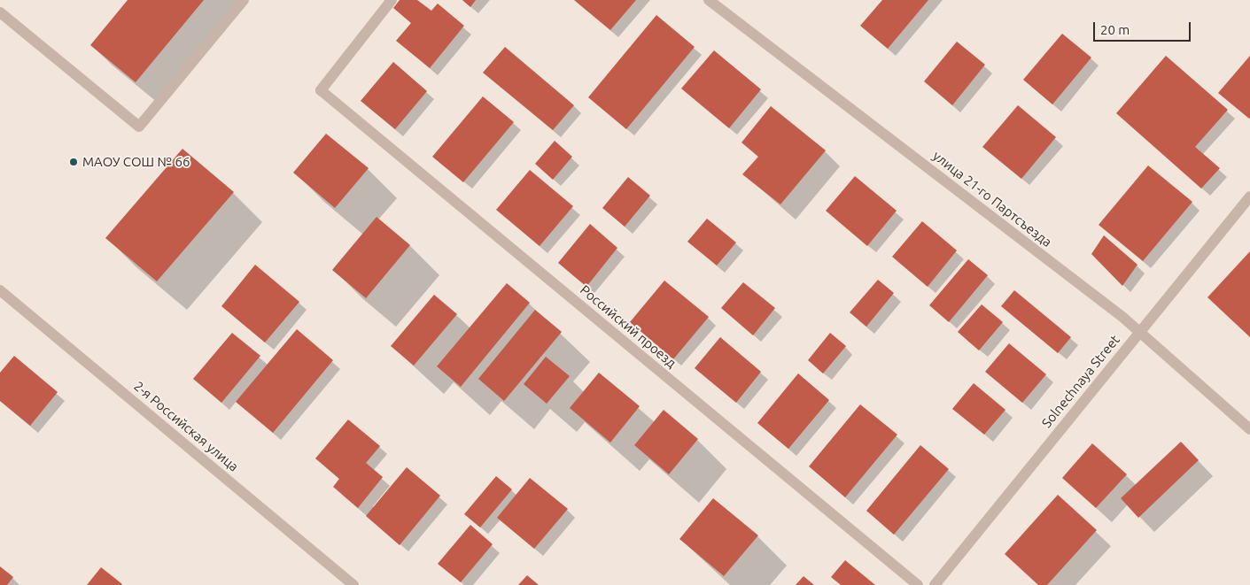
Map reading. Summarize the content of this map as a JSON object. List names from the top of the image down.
{
  "streets": {
    "street": [
      "улица 21-го Партсъезда",
      "Российский проезд",
      "Solnechnaya Street",
      "2-я Российская улица"
    ]
  },
  "crossings": [
    ["улица 21-го Партсъезда", "Solnechnaya Street"]
  ],
  "places": ["МАОУ СОШ № 66"],
  "scale_bar": "20 m"
}
